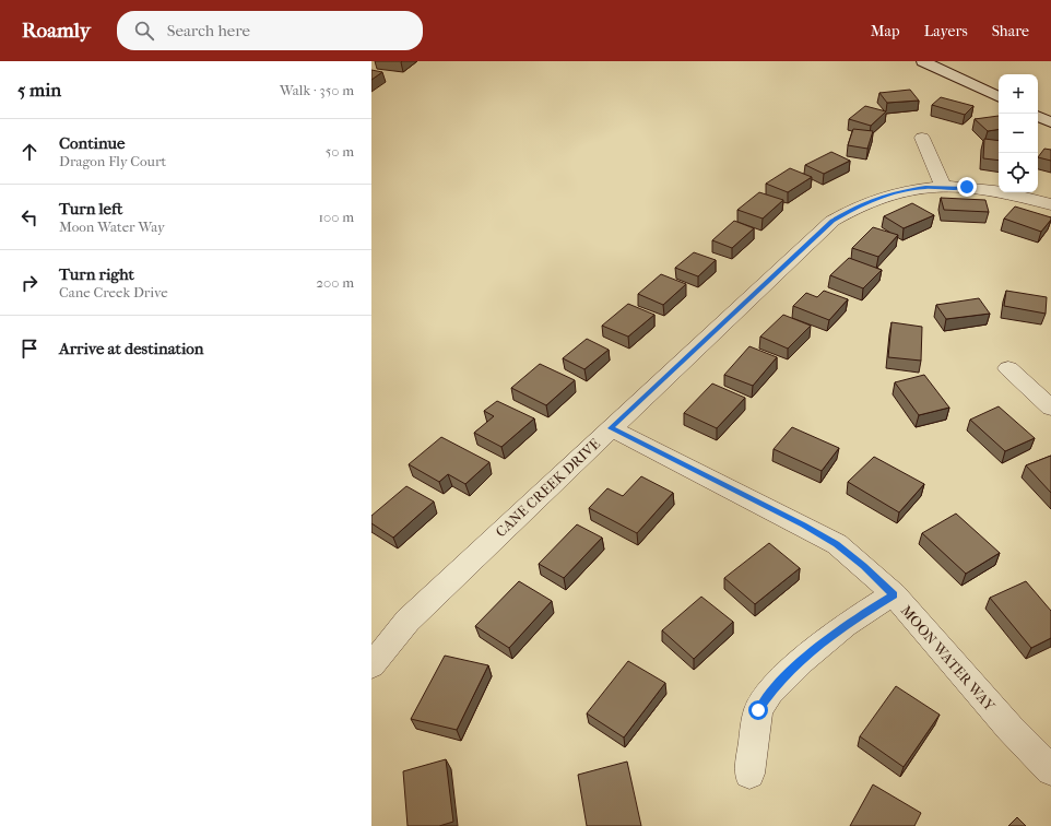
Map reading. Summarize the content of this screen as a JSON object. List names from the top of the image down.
{
  "streets": {
    "street": ["CANE CREEK DRIVE", "MOON WATER WAY"]
  },
  "crossings": [
    ["CANE CREEK DRIVE", "MOON WATER WAY"]
  ],
  "page": {
    "header": "Roamly",
    "search": "Search here",
    "nav": ["Map", "Layers", "Share"],
    "heading": ["5 min", "Walk · 350 m"],
    "map_buttons": ["+", "−"],
    "list": [
      ["Continue", "Dragon Fly Court", "50 m"],
      ["Turn left", "Moon Water Way", "100 m"],
      ["Turn right", "Cane Creek Drive", "200 m"],
      "Arrive at destination"
    ]
  }
}
